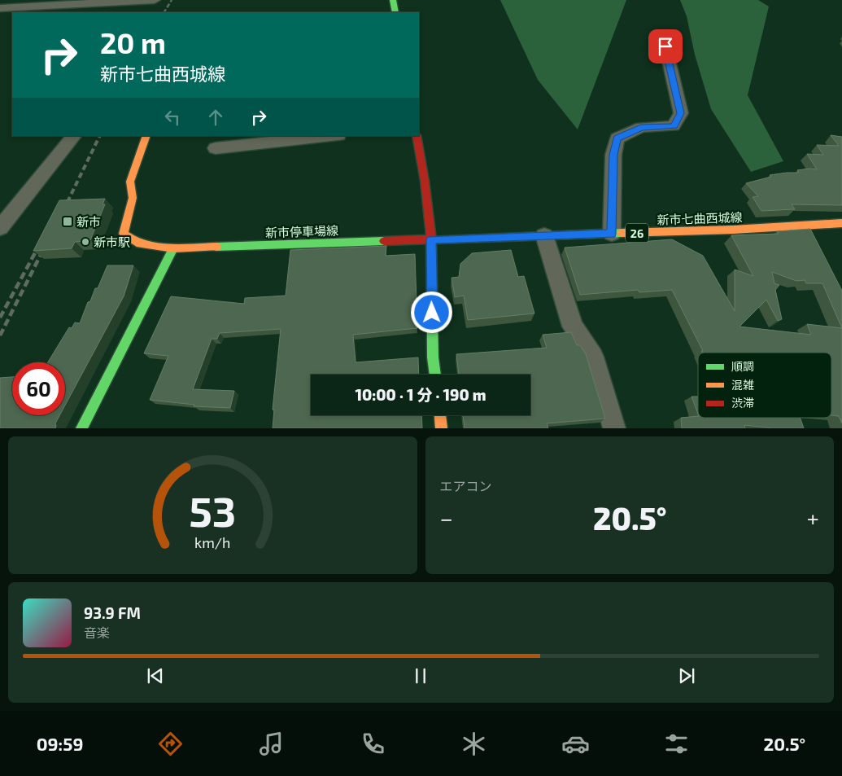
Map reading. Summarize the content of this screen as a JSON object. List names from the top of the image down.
{
  "streets": {
    "main road": ["新市七曲西城線", "新市停車場線", "26"]
  },
  "crossings": [
    ["新市七曲西城線", "新市停車場線"]
  ],
  "places": {
    "transit": ["新市"],
    "other": ["新市駅"]
  },
  "legend": ["順調", "混雑", "渋滞"],
  "page": {
    "turn": ["20 m", "新市七曲西城線"],
    "limit": "60",
    "trip": "10:00 · 1 分 · 190 m",
    "tile": "エアコン",
    "heat": ["−", "20.5°", "+"],
    "song": ["93.9 FM", "音楽"],
    "tabs": ["09:59", "20.5°"],
    "gauge": ["53", "km/h"]
  }
}
